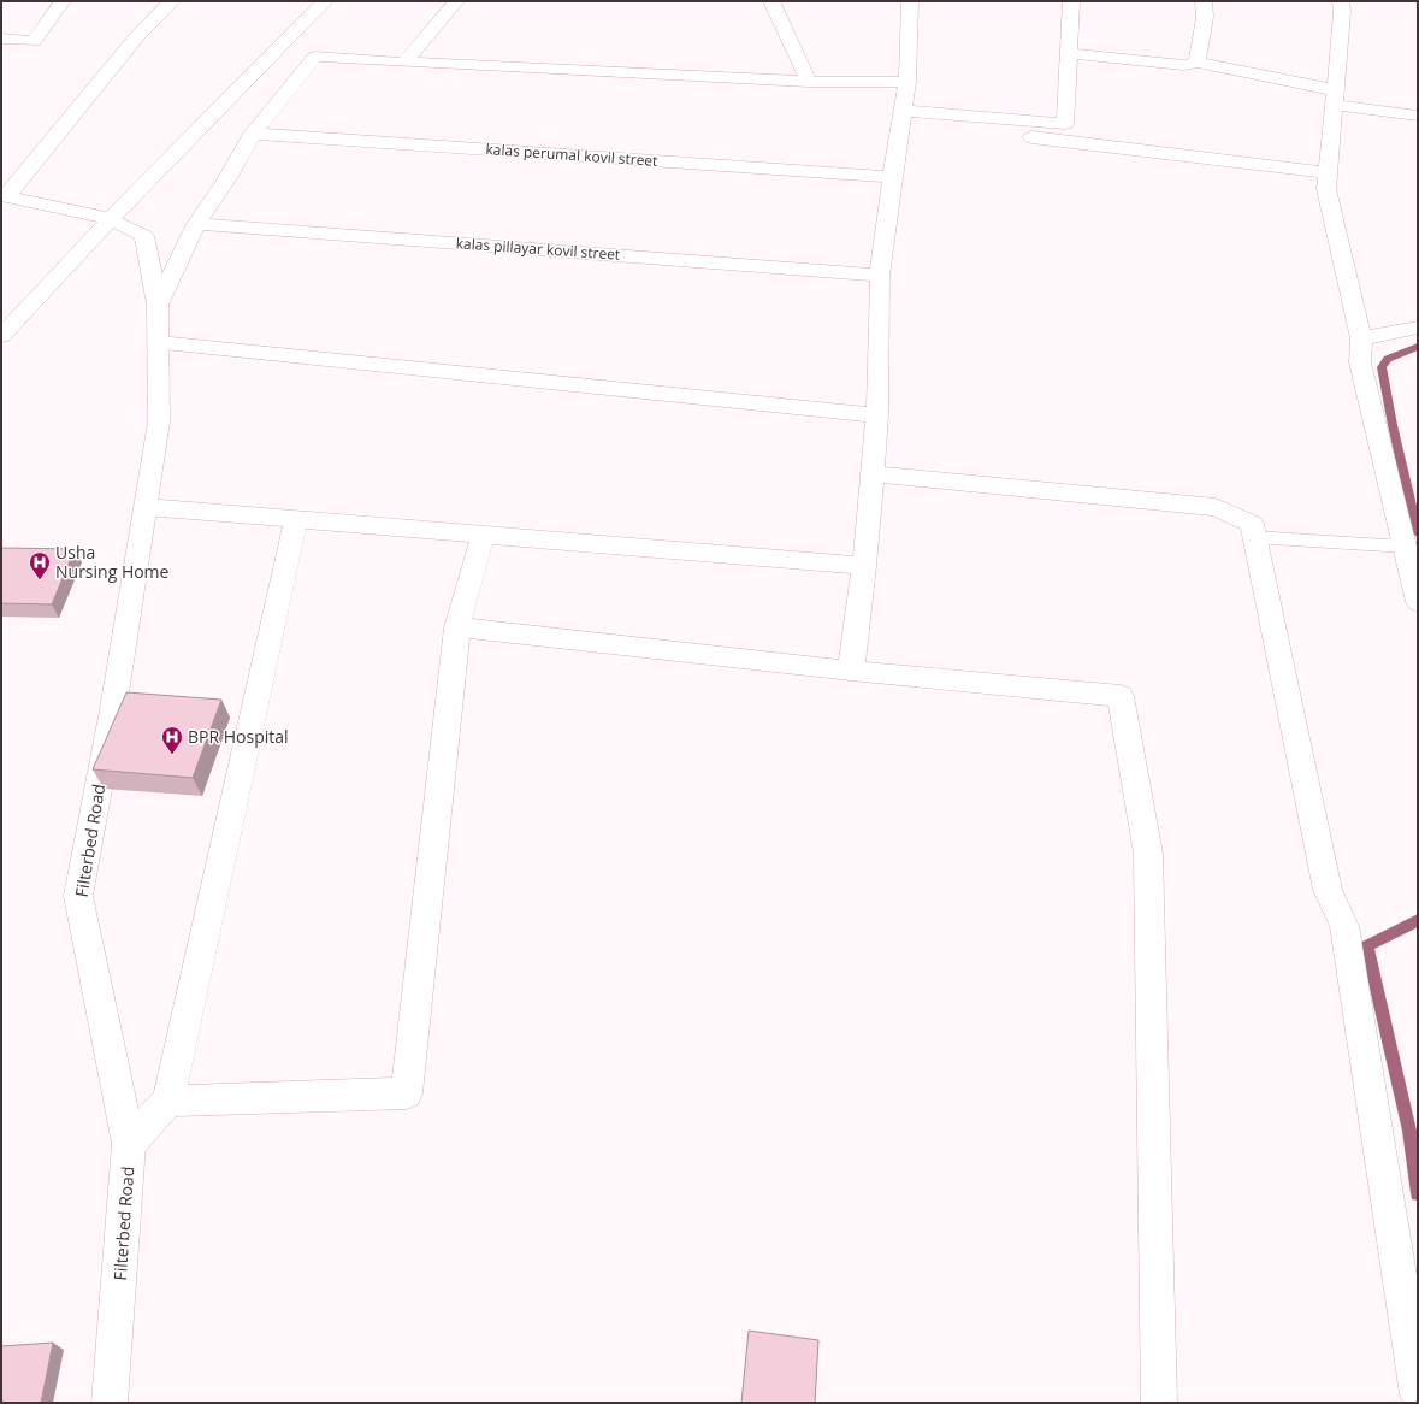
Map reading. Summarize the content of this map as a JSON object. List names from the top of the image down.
{
  "streets": {
    "street": ["kalas perumal kovil street", "kalas pillayar kovil street", "Filterbed Road"]
  },
  "places": {
    "hospital": ["Usha Nursing Home", "BPR Hospital"]
  }
}
